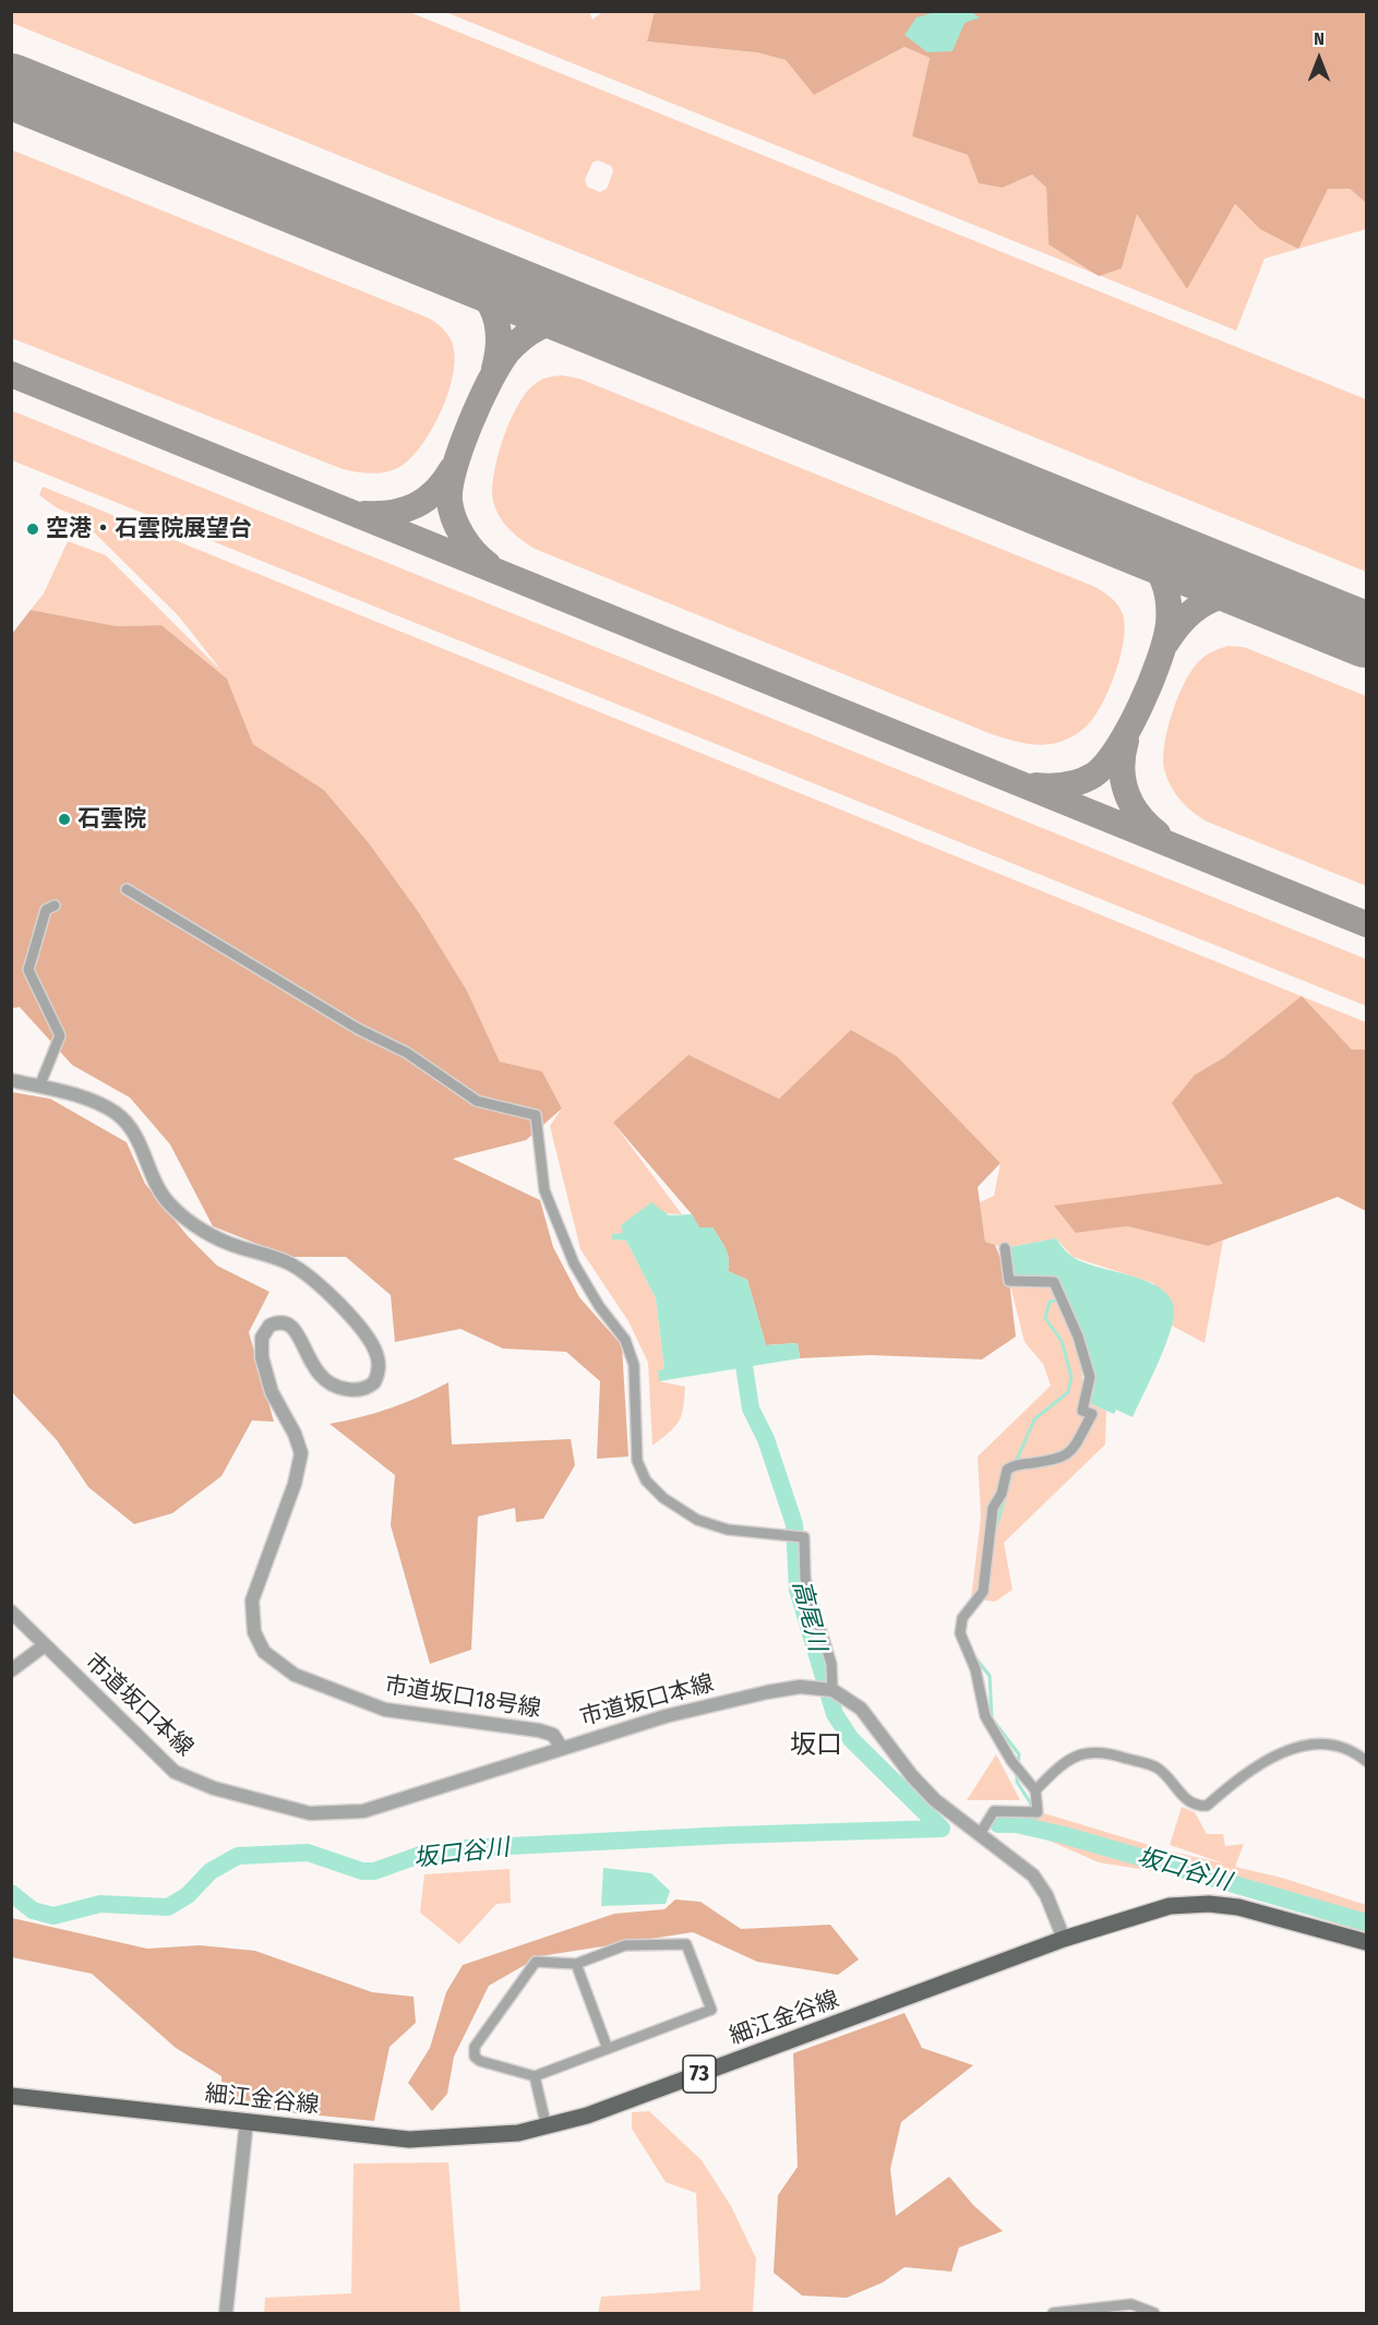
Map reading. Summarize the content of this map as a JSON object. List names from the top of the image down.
{
  "streets": {
    "main road": ["細江金谷線", "73"],
    "street": ["市道坂口18号線", "市道坂口本線"]
  },
  "crossings": [
    ["市道坂口18号線", "市道坂口本線"],
    ["市道坂口本線", "細江金谷線"]
  ],
  "districts": ["坂口"],
  "water": ["高尾川", "坂口谷川"],
  "places": ["空港・石雲院展望台", "石雲院"],
  "north": "top"
}
